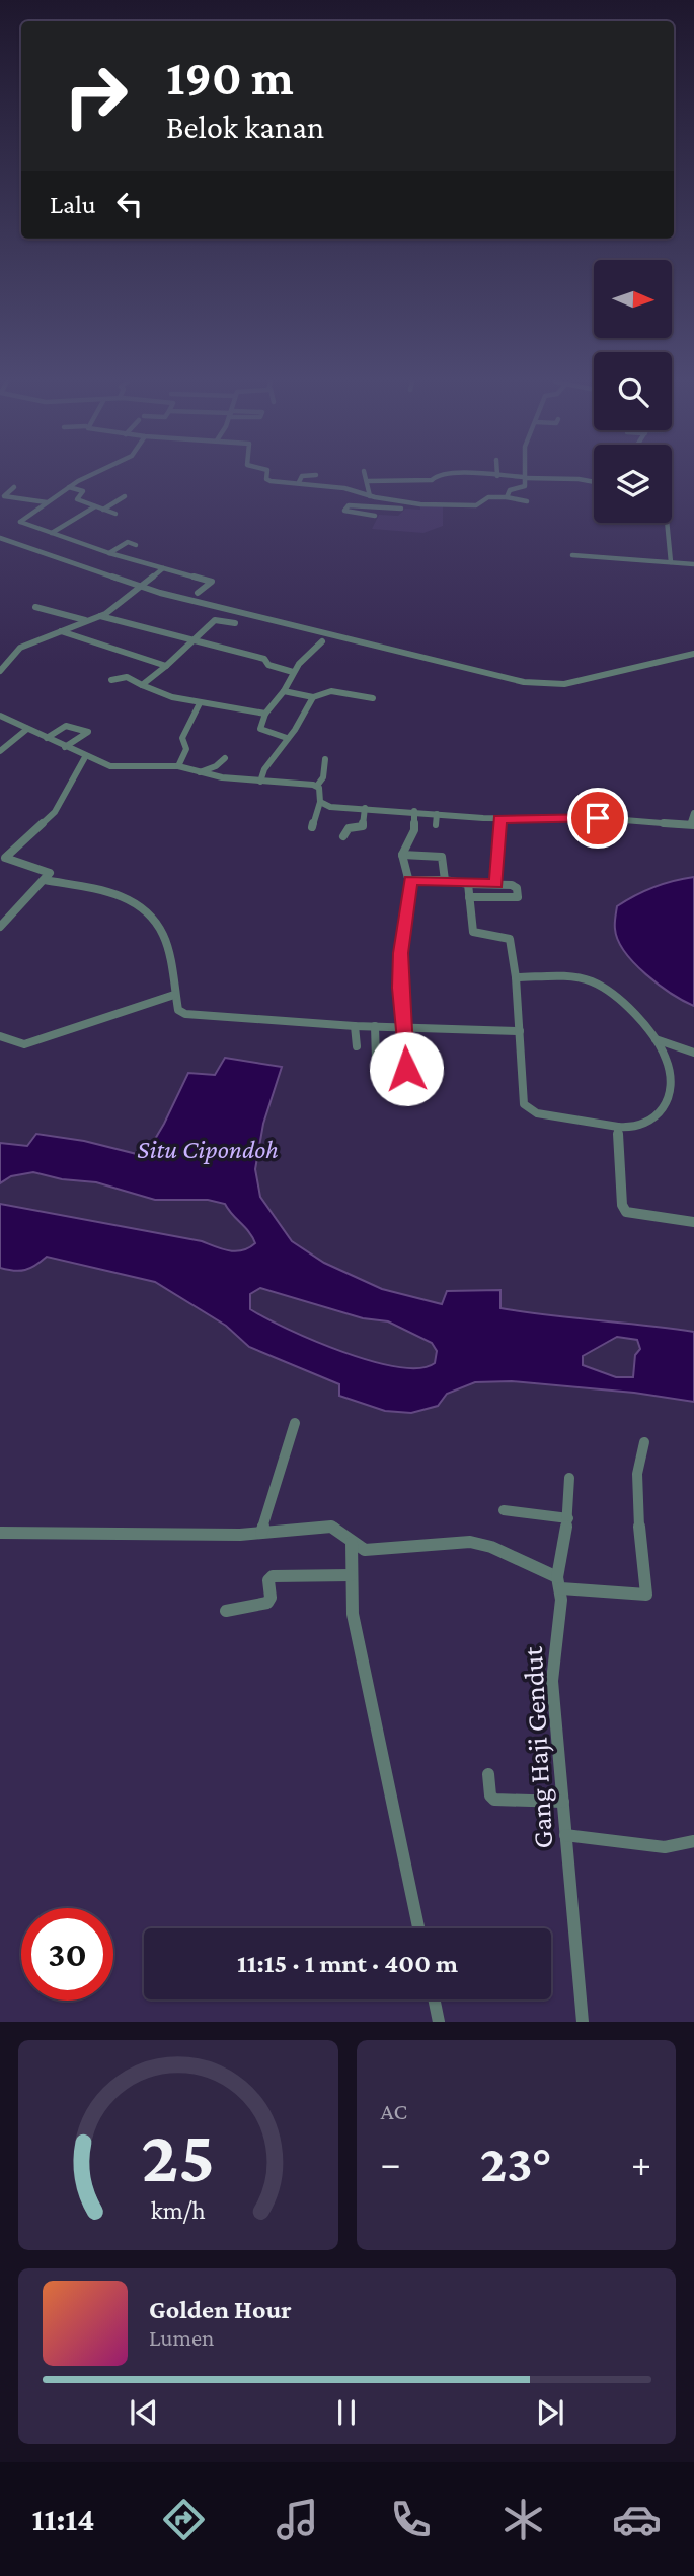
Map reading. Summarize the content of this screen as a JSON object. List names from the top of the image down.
{
  "streets": {
    "street": ["Gang Haji Gendut"]
  },
  "water": ["Situ Cipondoh"],
  "north": "right",
  "page": {
    "turn": ["190 m", "Belok kanan"],
    "then": "Lalu",
    "limit": "30",
    "trip": "11:15 · 1 mnt · 400 m",
    "tile": "AC",
    "heat": ["−", "23°", "+"],
    "song": ["Golden Hour", "Lumen"],
    "tabs": "11:14",
    "gauge": ["25", "km/h"]
  }
}
